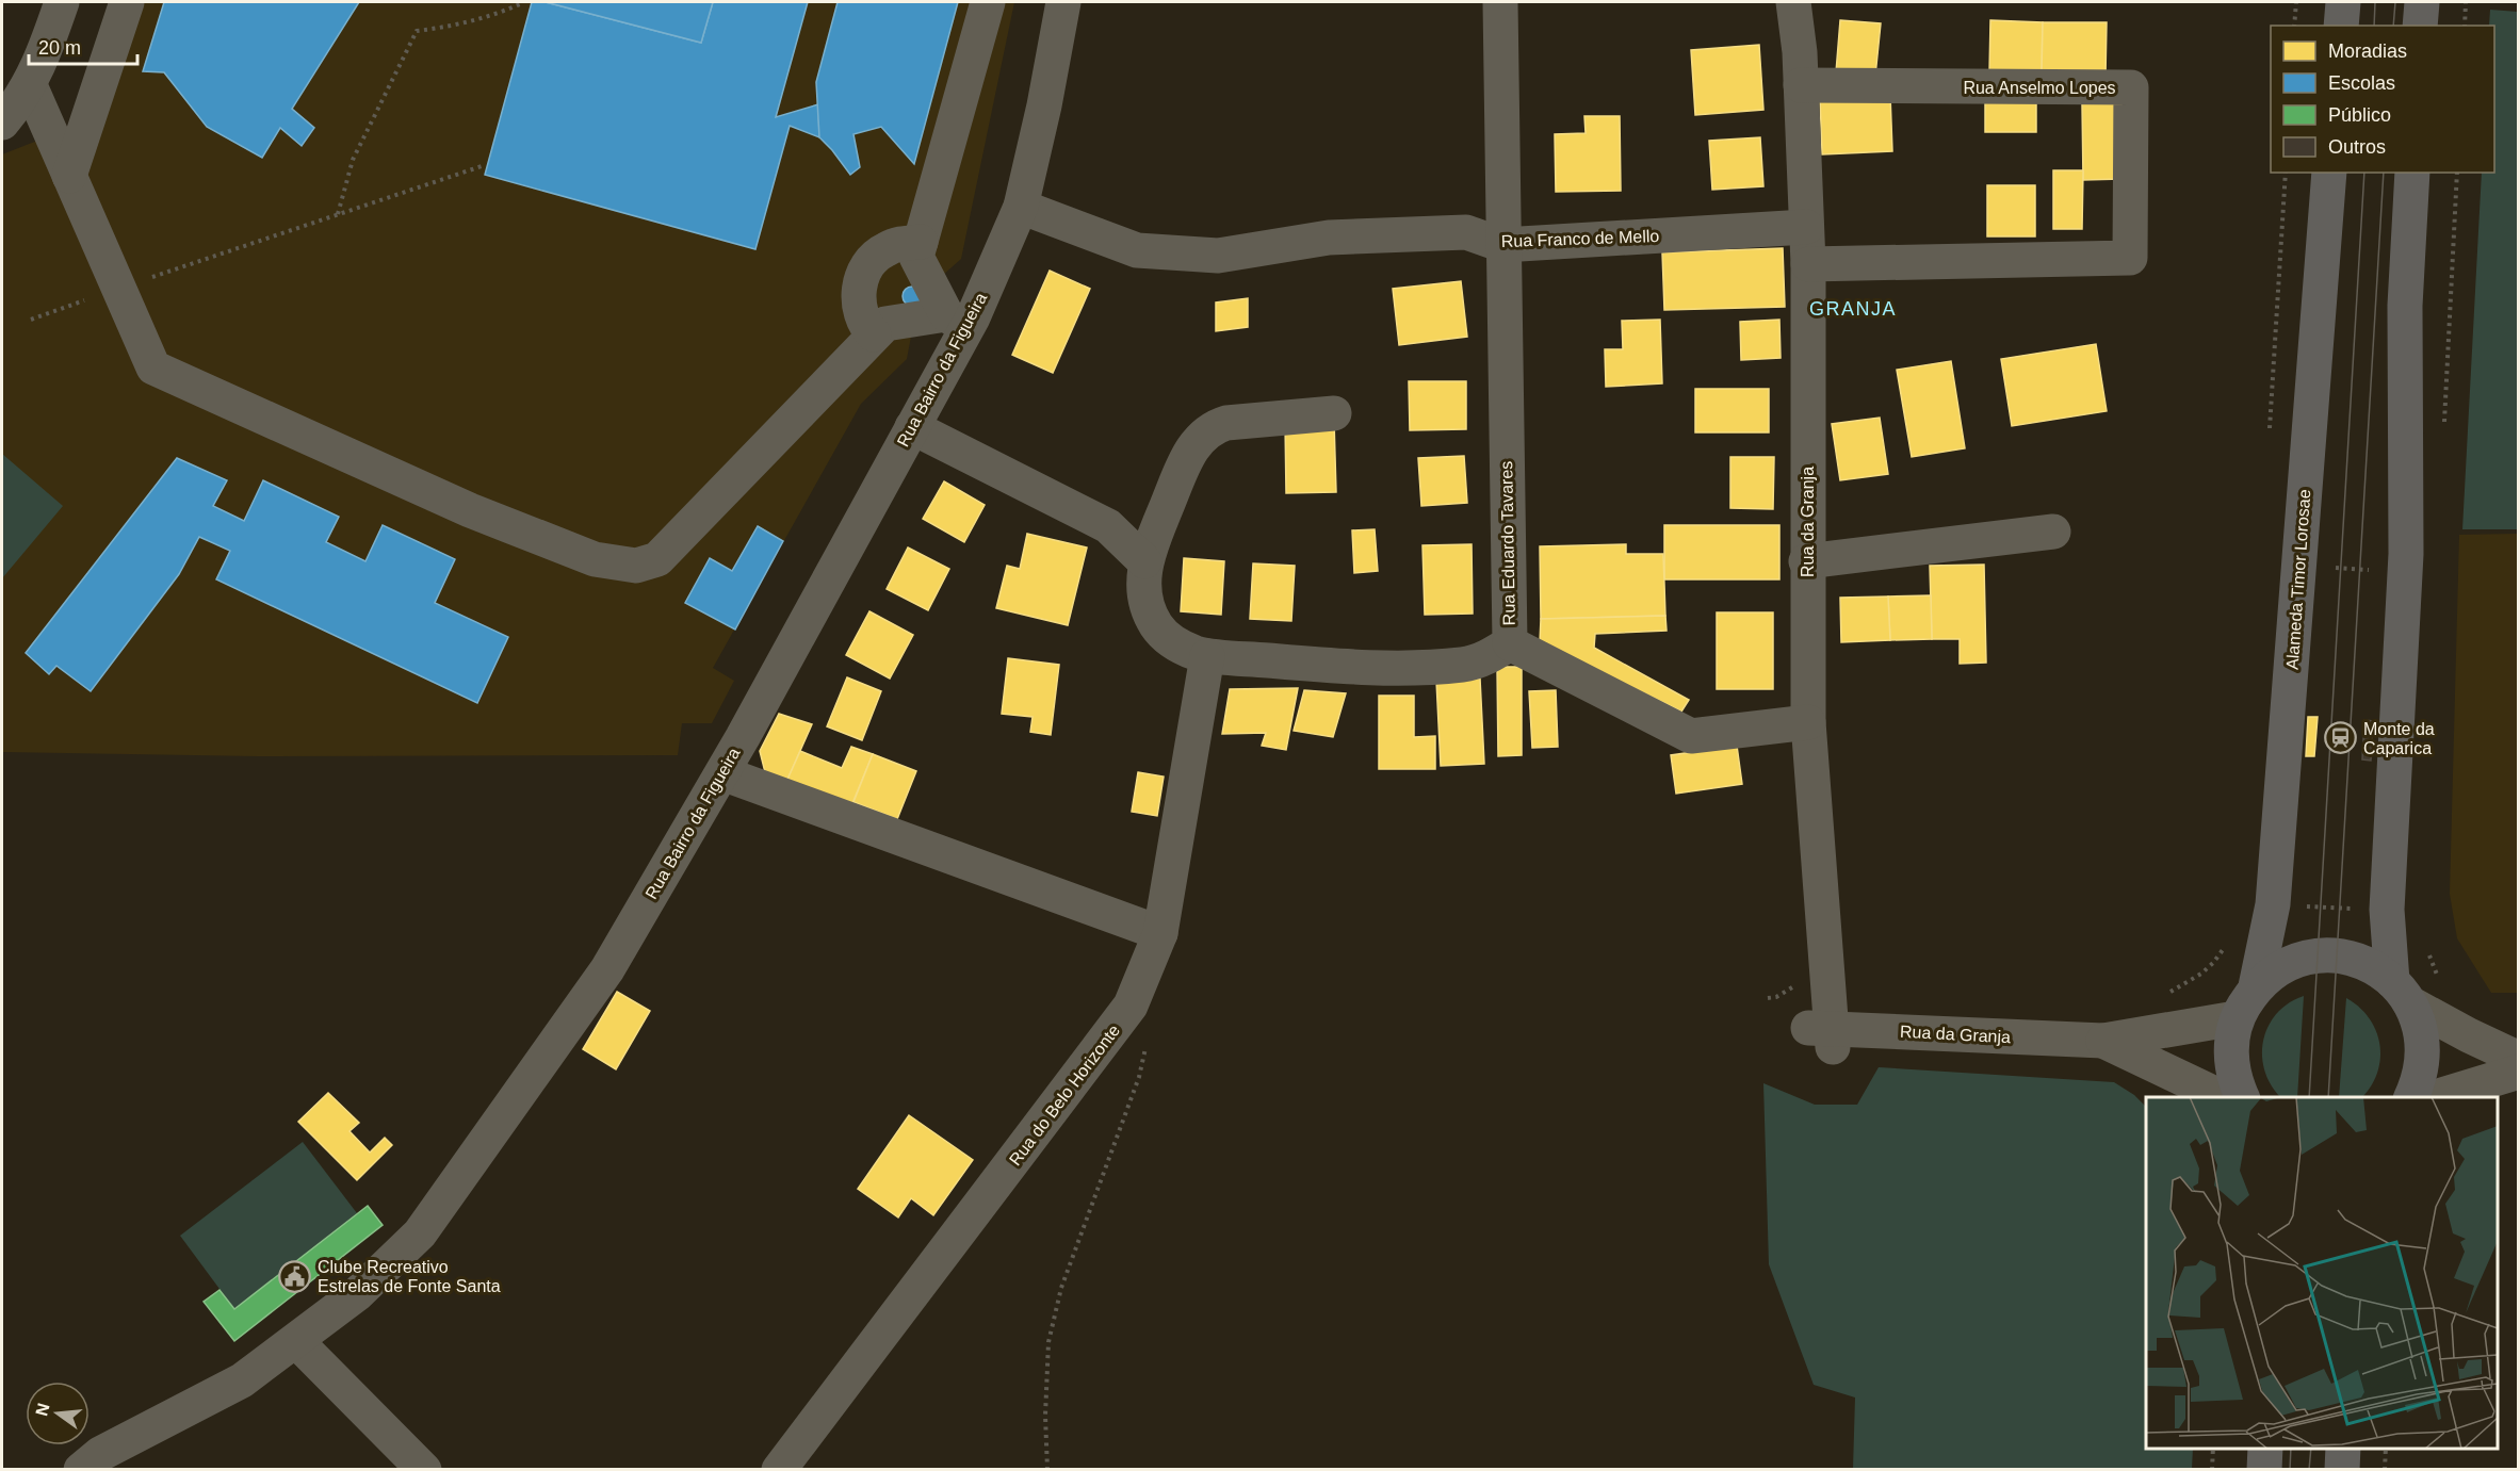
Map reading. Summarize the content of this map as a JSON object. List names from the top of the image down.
{
  "streets": {
    "main road": ["Alameda Timor Lorosae"],
    "street": [
      "Rua Anselmo Lopes",
      "Rua Franco de Mello",
      "Rua Bairro da Figueira",
      "Rua da Granja",
      "Rua Eduardo Tavares",
      "Rua do Belo Horizonte"
    ]
  },
  "crossings": [
    ["Rua Anselmo Lopes", "Rua da Granja"],
    ["Rua Franco de Mello", "Rua Bairro da Figueira"],
    ["Rua Franco de Mello", "Rua da Granja"],
    ["Rua Franco de Mello", "Rua Eduardo Tavares"],
    ["Rua Eduardo Tavares", "Rua do Belo Horizonte"]
  ],
  "districts": ["GRANJA"],
  "places": {
    "station": ["Monte da Caparica"],
    "public building": ["Clube Recreativo Estrelas de Fonte Santa"]
  },
  "legend": [
    "Moradias",
    "Escolas",
    "Público",
    "Outros"
  ],
  "scale_bar": "20 m",
  "north": "left"
}
